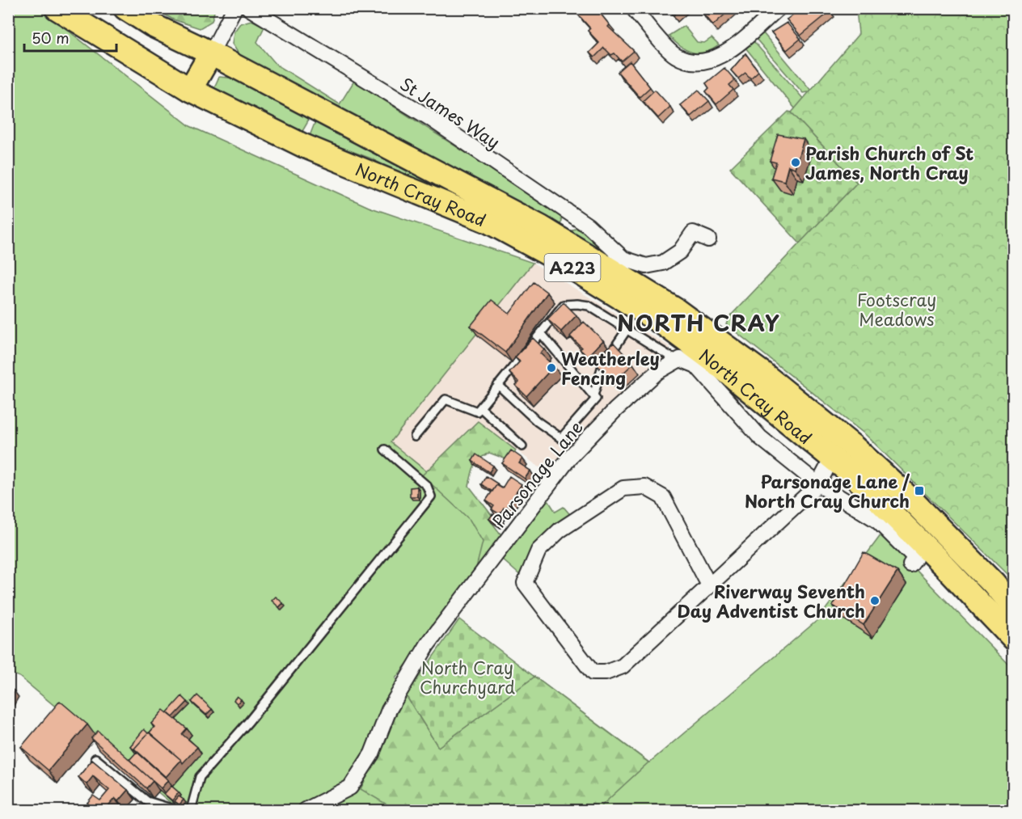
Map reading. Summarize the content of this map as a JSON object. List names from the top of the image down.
{
  "streets": {
    "main road": ["North Cray Road", "A223"],
    "street": ["St James Way", "Parsonage Lane"]
  },
  "districts": ["NORTH CRAY"],
  "parks": ["Footscray Meadows", "North Cray Churchyard"],
  "places": {
    "other": ["Parish Church of St James, North Cray", "Weatherley Fencing", "Riverway Seventh Day Adventist Church"],
    "transit": ["Parsonage Lane / North Cray Church"]
  },
  "scale_bar": "50 m"
}
